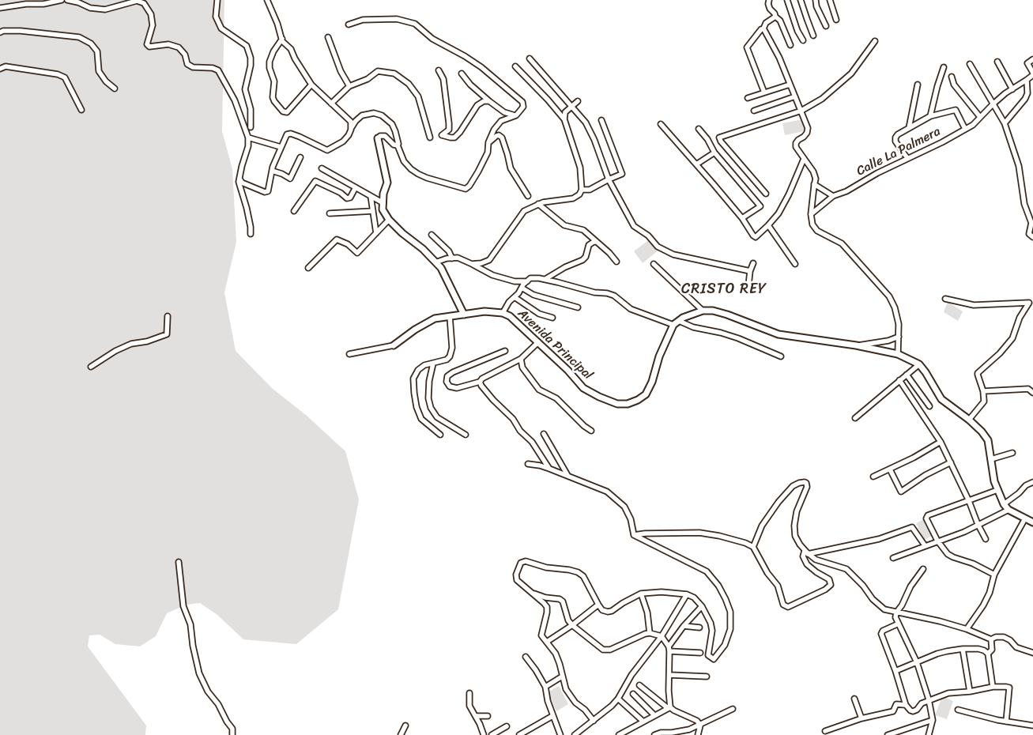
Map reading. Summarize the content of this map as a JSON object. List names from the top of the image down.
{
  "streets": {
    "street": ["Calle La Palmera", "Avenida Principal"]
  },
  "districts": ["CRISTO REY"]
}
